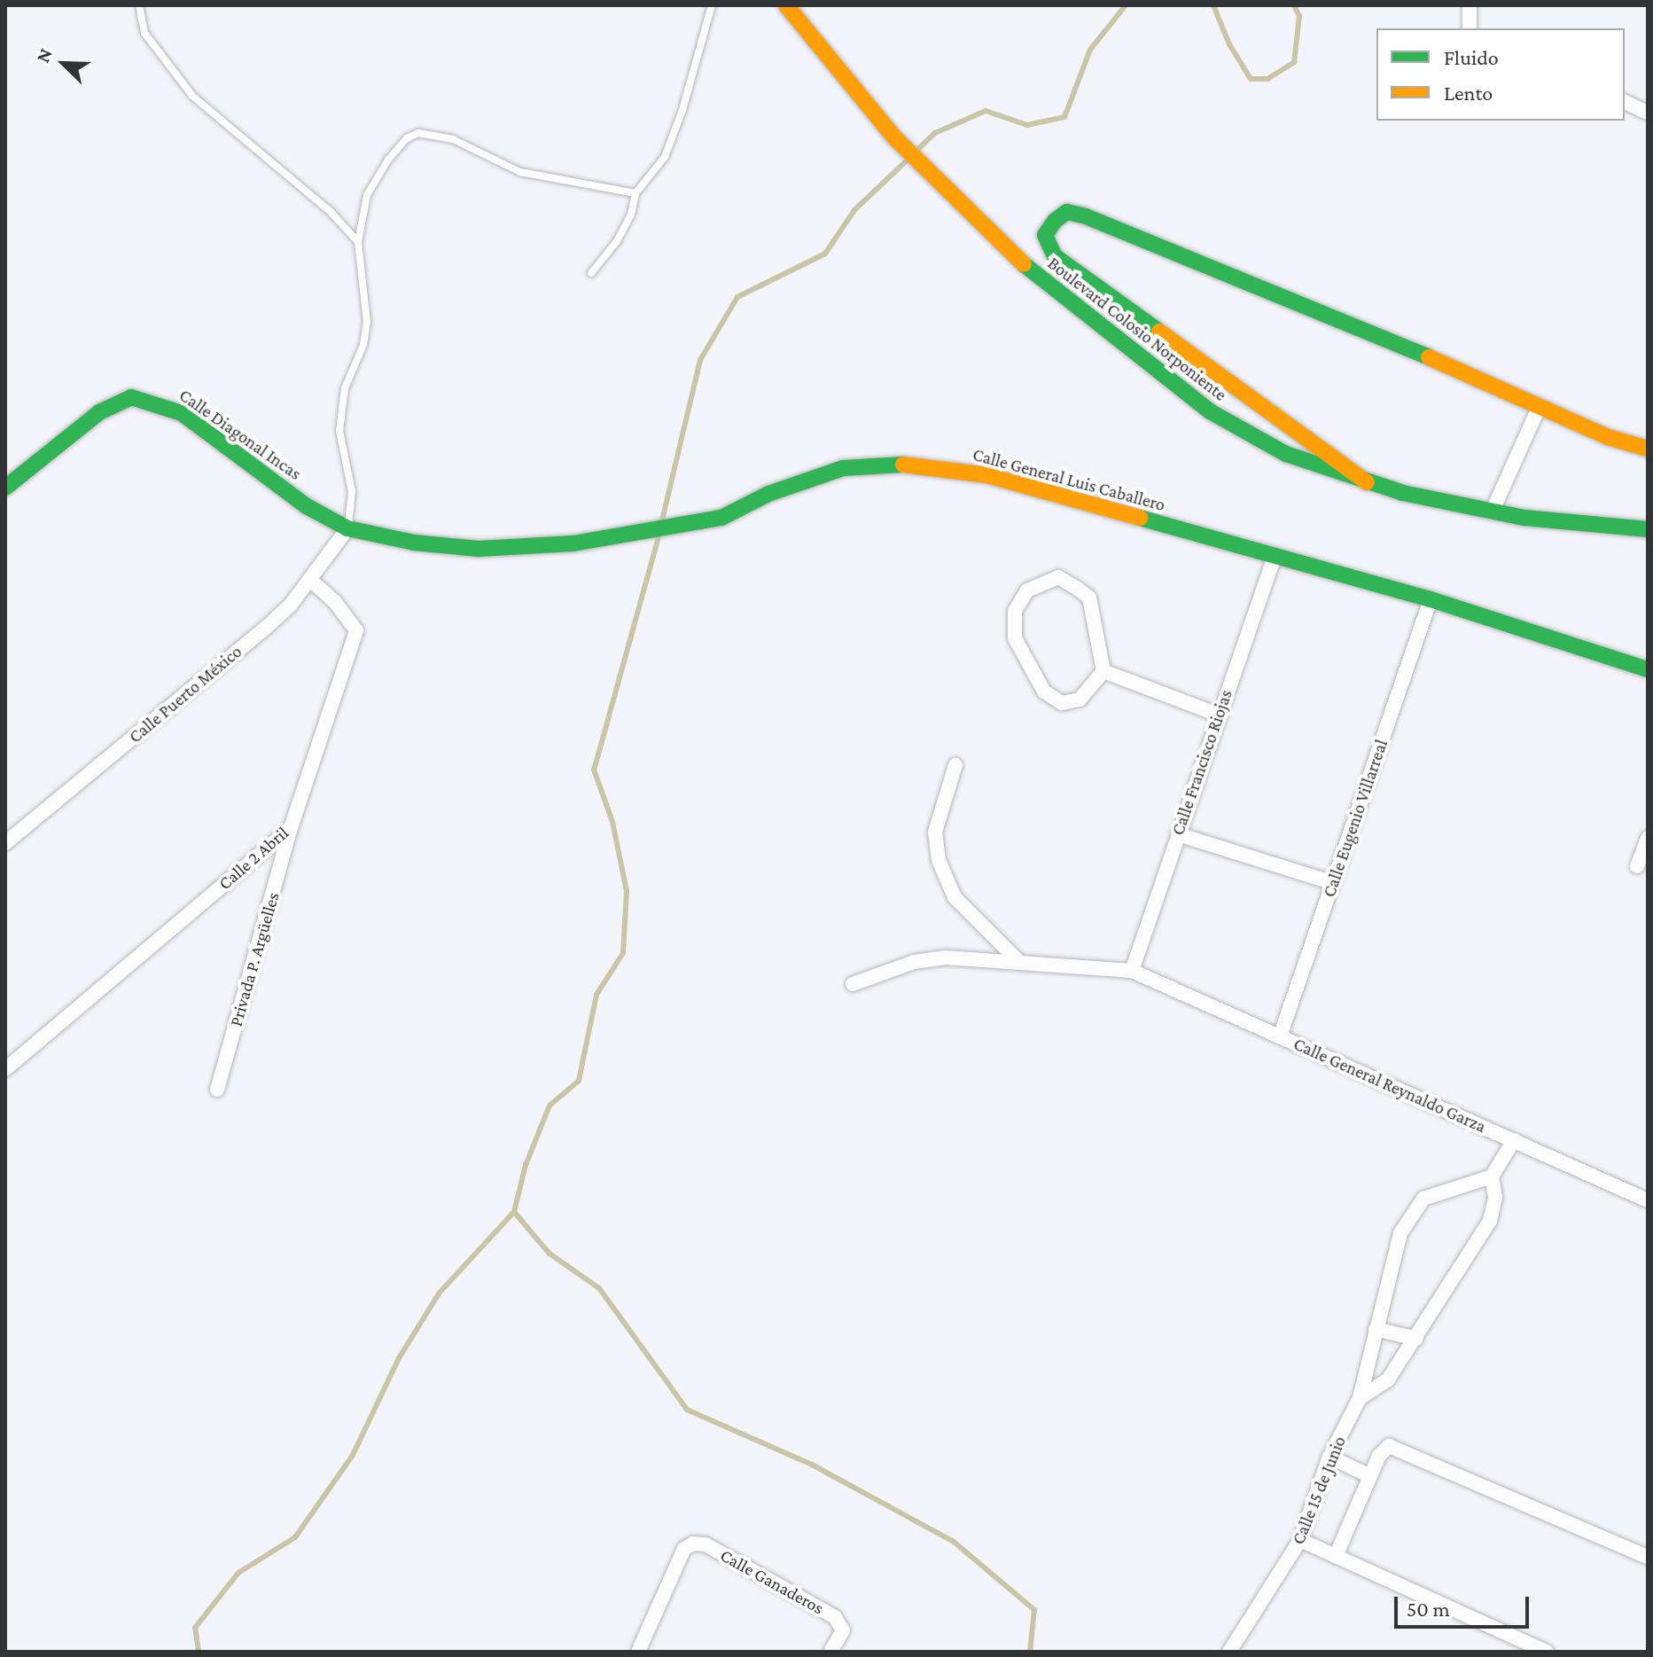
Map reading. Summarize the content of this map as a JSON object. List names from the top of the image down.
{
  "streets": {
    "street": [
      "Boulevard Colosio Norponiente",
      "Calle Diagonal Incas",
      "Calle General Luis Caballero",
      "Calle Puerto México",
      "Calle Francisco Riojas",
      "Calle Eugenio Villarreal",
      "Calle 2 Abril",
      "Privada P. Argüelles",
      "Calle General Reynaldo Garza",
      "Calle 15 de Junio",
      "Calle Ganaderos"
    ]
  },
  "crossings": [
    ["Calle Diagonal Incas", "Calle General Luis Caballero"],
    ["Calle Diagonal Incas", "Calle Puerto México"],
    ["Calle General Luis Caballero", "Calle Puerto México"],
    ["Calle General Luis Caballero", "Calle Francisco Riojas"],
    ["Calle General Luis Caballero", "Calle Eugenio Villarreal"],
    ["Calle Puerto México", "Calle 2 Abril"],
    ["Calle Francisco Riojas", "Calle General Reynaldo Garza"],
    ["Calle Eugenio Villarreal", "Calle General Reynaldo Garza"],
    ["Calle 2 Abril", "Privada P. Argüelles"]
  ],
  "legend": ["Fluido", "Lento"],
  "scale_bar": "50 m",
  "north": "top left"
}
